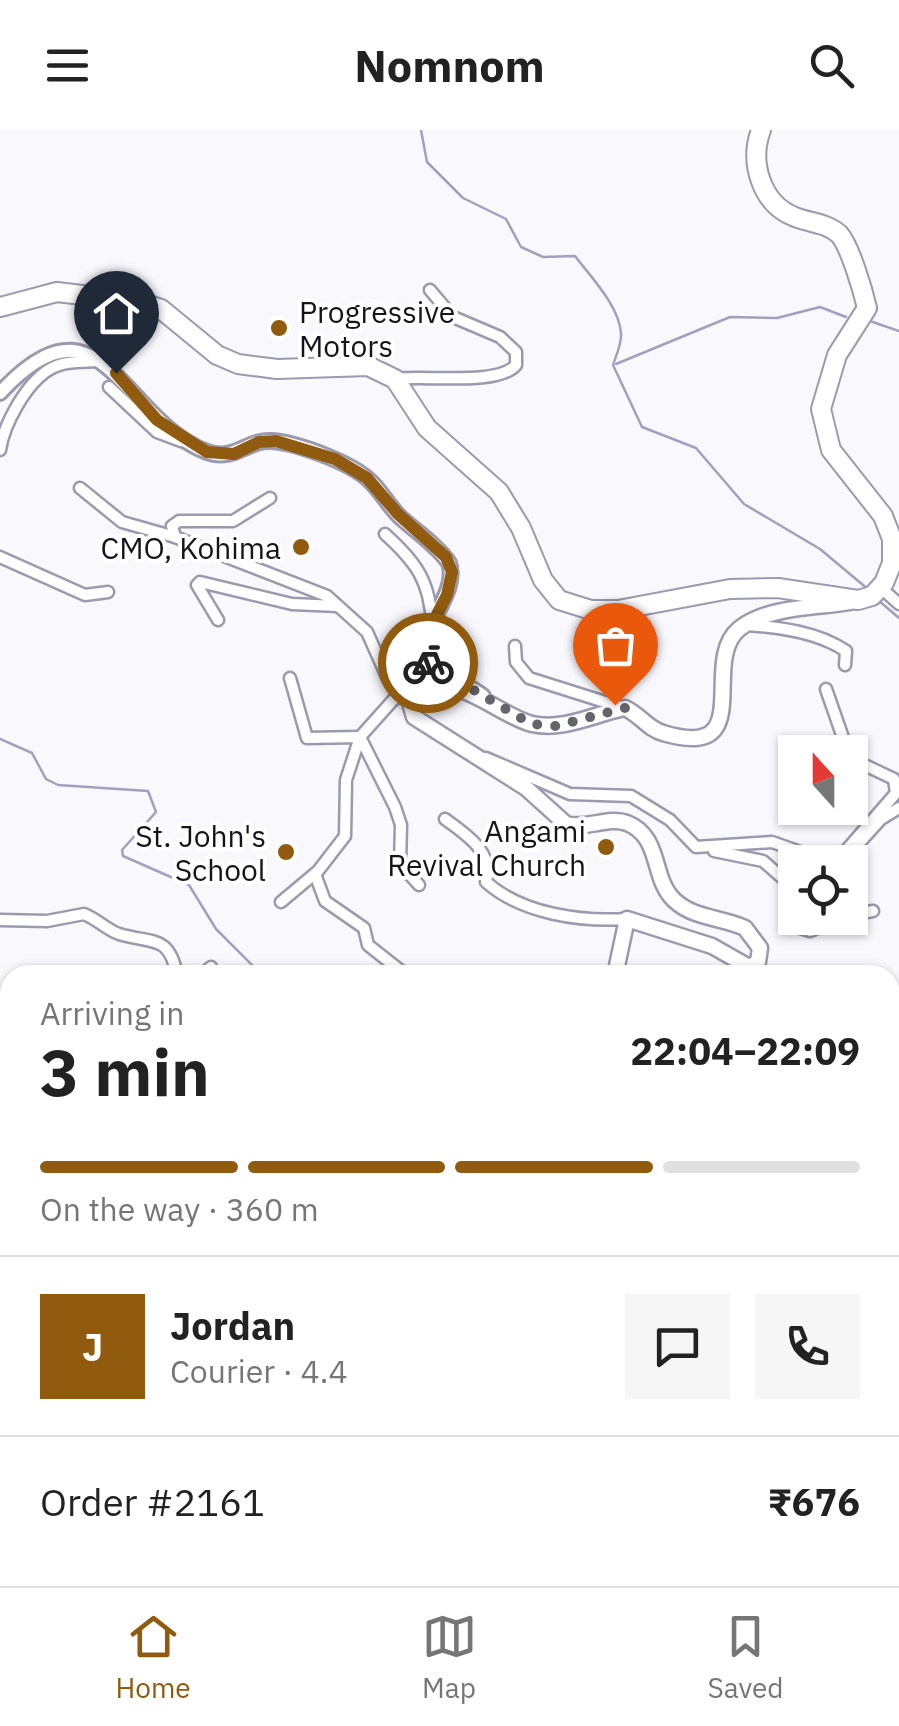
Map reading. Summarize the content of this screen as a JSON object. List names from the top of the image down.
{
  "places": [
    "Progressive Motors",
    "CMO, Kohima",
    "Angami Revival Church",
    "St. John's School"
  ],
  "north": "top",
  "page": {
    "header": "Nomnom",
    "heading": ["3 min", "Arriving in", "22:04–22:09"],
    "panel": [
      "Jordan",
      "Courier · 4.4",
      "Order #2161",
      "₹676"
    ],
    "bar": "On the way · 360 m",
    "round": "J",
    "tabs": ["Home", "Map", "Saved"]
  }
}
